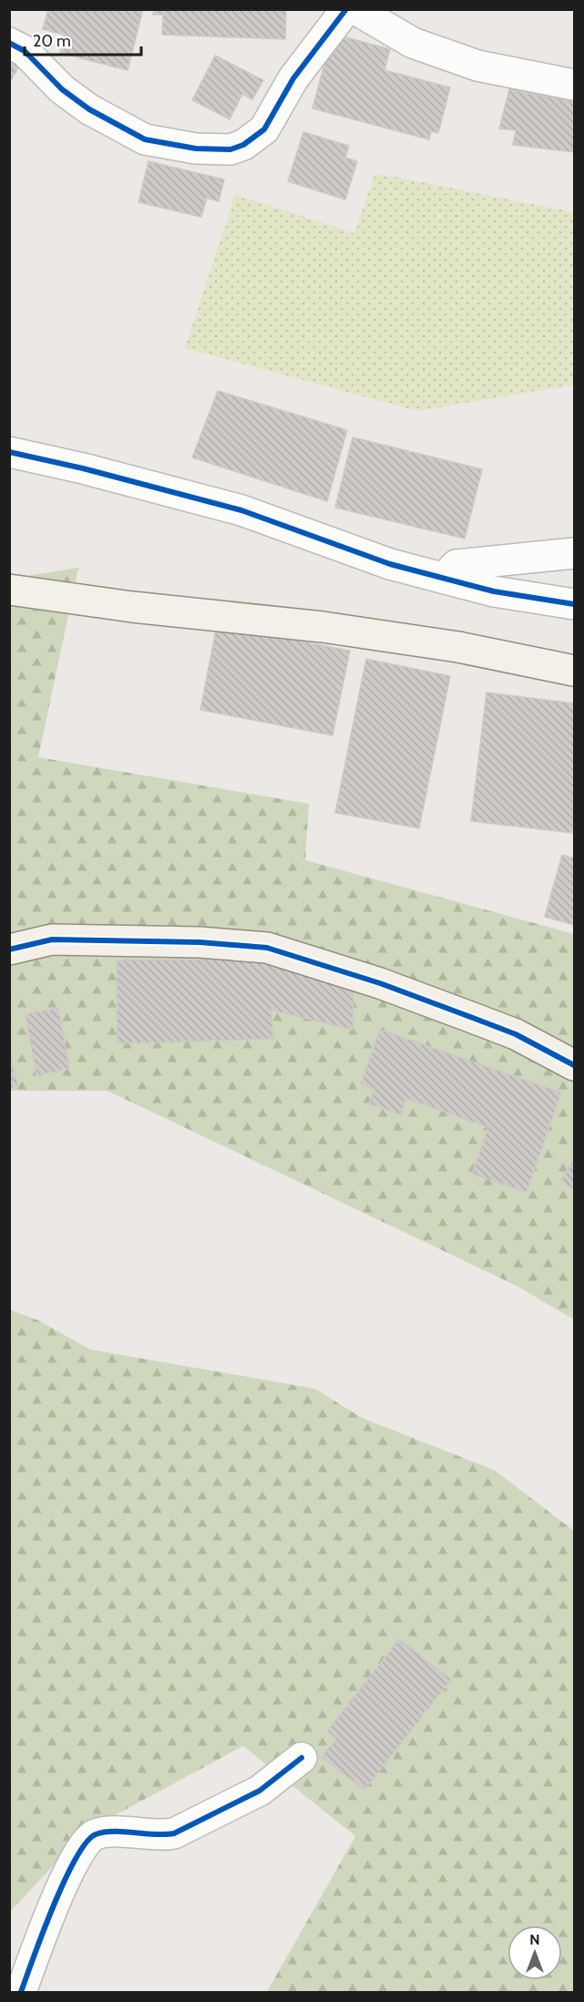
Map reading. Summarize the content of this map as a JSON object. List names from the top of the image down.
{
  "scale_bar": "20 m",
  "north": "top"
}
